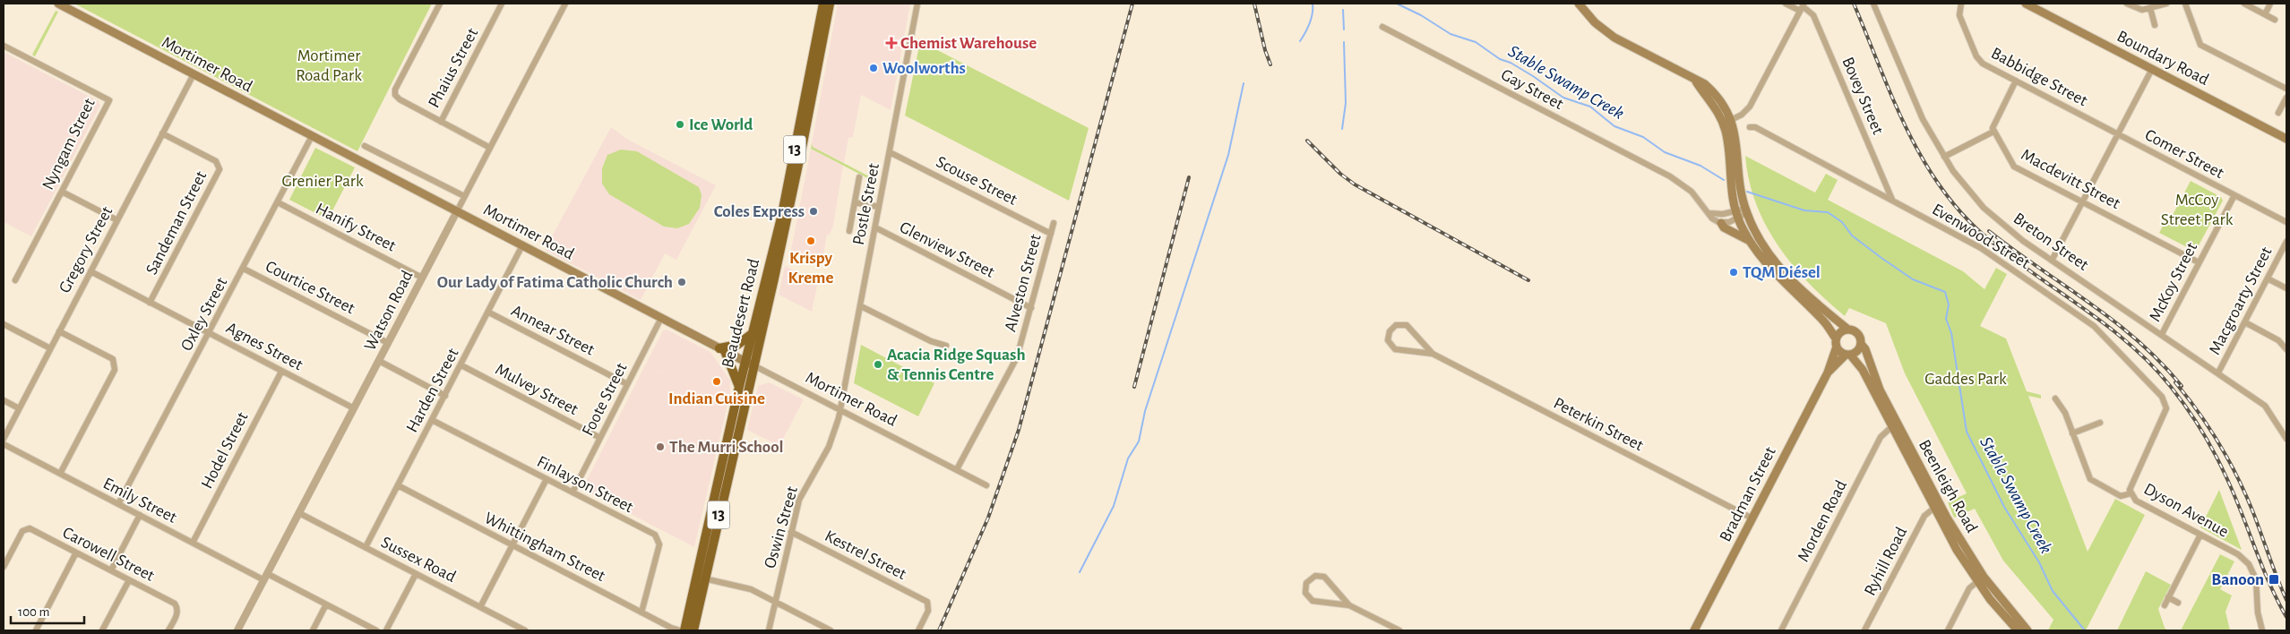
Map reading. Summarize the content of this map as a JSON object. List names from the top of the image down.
{
  "streets": {
    "highway": ["13", "Beaudesert Road"],
    "main road": [
      "Boundary Road",
      "Mortimer Road",
      "Beenleigh Road",
      "Bradman Street"
    ],
    "street": [
      "Phaius Street",
      "Babbidge Street",
      "Gay Street",
      "Bovey Street",
      "Nyngam Street",
      "Comer Street",
      "Macdevitt Street",
      "Scouse Street",
      "Postle Street",
      "Sandeman Street",
      "Hanify Street",
      "Evenwood Street",
      "Breton Street",
      "Gregory Street",
      "Glenview Street",
      "McKoy Street",
      "Alveston Street",
      "Courtice Street",
      "Macgroarty Street",
      "Watson Road",
      "Oxley Street",
      "Annear Street",
      "Agnes Street",
      "Mulvey Street",
      "Harden Street",
      "Foote Street",
      "Peterkin Street",
      "Hodel Street",
      "Finlayson Street",
      "Emily Street",
      "Dyson Avenue",
      "Morden Road",
      "Oswin Street",
      "Whittingham Street",
      "Carowell Street",
      "Kestrel Street",
      "Sussex Road",
      "Ryhill Road"
    ]
  },
  "crossings": [
    ["Mortimer Road", "Postle Street"],
    ["Mortimer Road", "Gregory Street"],
    ["Mortimer Road", "Alveston Street"],
    ["Mortimer Road", "Watson Road"],
    ["Mortimer Road", "Beaudesert Road"],
    ["Mortimer Road", "Oxley Street"],
    ["Mortimer Road", "Harden Street"],
    ["Mortimer Road", "Foote Street"],
    ["Mortimer Road", "Oswin Street"],
    ["Babbidge Street", "Comer Street"],
    ["Bovey Street", "Evenwood Street"],
    ["Comer Street", "McKoy Street"],
    ["Macdevitt Street", "McKoy Street"],
    ["Scouse Street", "Postle Street"],
    ["Scouse Street", "Alveston Street"],
    ["Postle Street", "Glenview Street"],
    ["Postle Street", "Oswin Street"],
    ["Sandeman Street", "Gregory Street"],
    ["Sandeman Street", "Agnes Street"],
    ["Hanify Street", "Watson Road"],
    ["Hanify Street", "Oxley Street"],
    ["Evenwood Street", "Dyson Avenue"],
    ["Breton Street", "McKoy Street"],
    ["Breton Street", "Macgroarty Street"],
    ["Gregory Street", "Agnes Street"],
    ["Glenview Street", "Alveston Street"],
    ["Courtice Street", "Watson Road"],
    ["Courtice Street", "Oxley Street"],
    ["Watson Road", "Agnes Street"],
    ["Watson Road", "Emily Street"],
    ["Watson Road", "Sussex Road"],
    ["Oxley Street", "Agnes Street"],
    ["Oxley Street", "Emily Street"],
    ["Annear Street", "Harden Street"],
    ["Annear Street", "Foote Street"],
    ["Agnes Street", "Hodel Street"],
    ["Mulvey Street", "Harden Street"],
    ["Mulvey Street", "Foote Street"],
    ["Harden Street", "Finlayson Street"],
    ["Harden Street", "Whittingham Street"],
    ["Harden Street", "Sussex Road"],
    ["Foote Street", "Finlayson Street"],
    ["Peterkin Street", "Bradman Street"],
    ["Hodel Street", "Emily Street"],
    ["Finlayson Street", "Whittingham Street"],
    ["Beenleigh Road", "Bradman Street"],
    ["Beenleigh Road", "Morden Road"],
    ["Beenleigh Road", "Ryhill Road"],
    ["Oswin Street", "Kestrel Street"]
  ],
  "water": ["Stable Swamp Creek"],
  "parks": [
    "Mortimer Road Park",
    "Grenier Park",
    "McCoy Street Park",
    "Gaddes Park"
  ],
  "places": {
    "health": ["Chemist Warehouse"],
    "other": [
      "Woolworths",
      "Ice World",
      "Coles Express",
      "Krispy Kreme",
      "TQM Diésel",
      "Our Lady of Fatima Catholic Church",
      "Acacia Ridge Squash & Tennis Centre",
      "Indian Cuisine",
      "The Murri School"
    ],
    "transit": ["Banoon"]
  },
  "scale_bar": "100 m"
}
